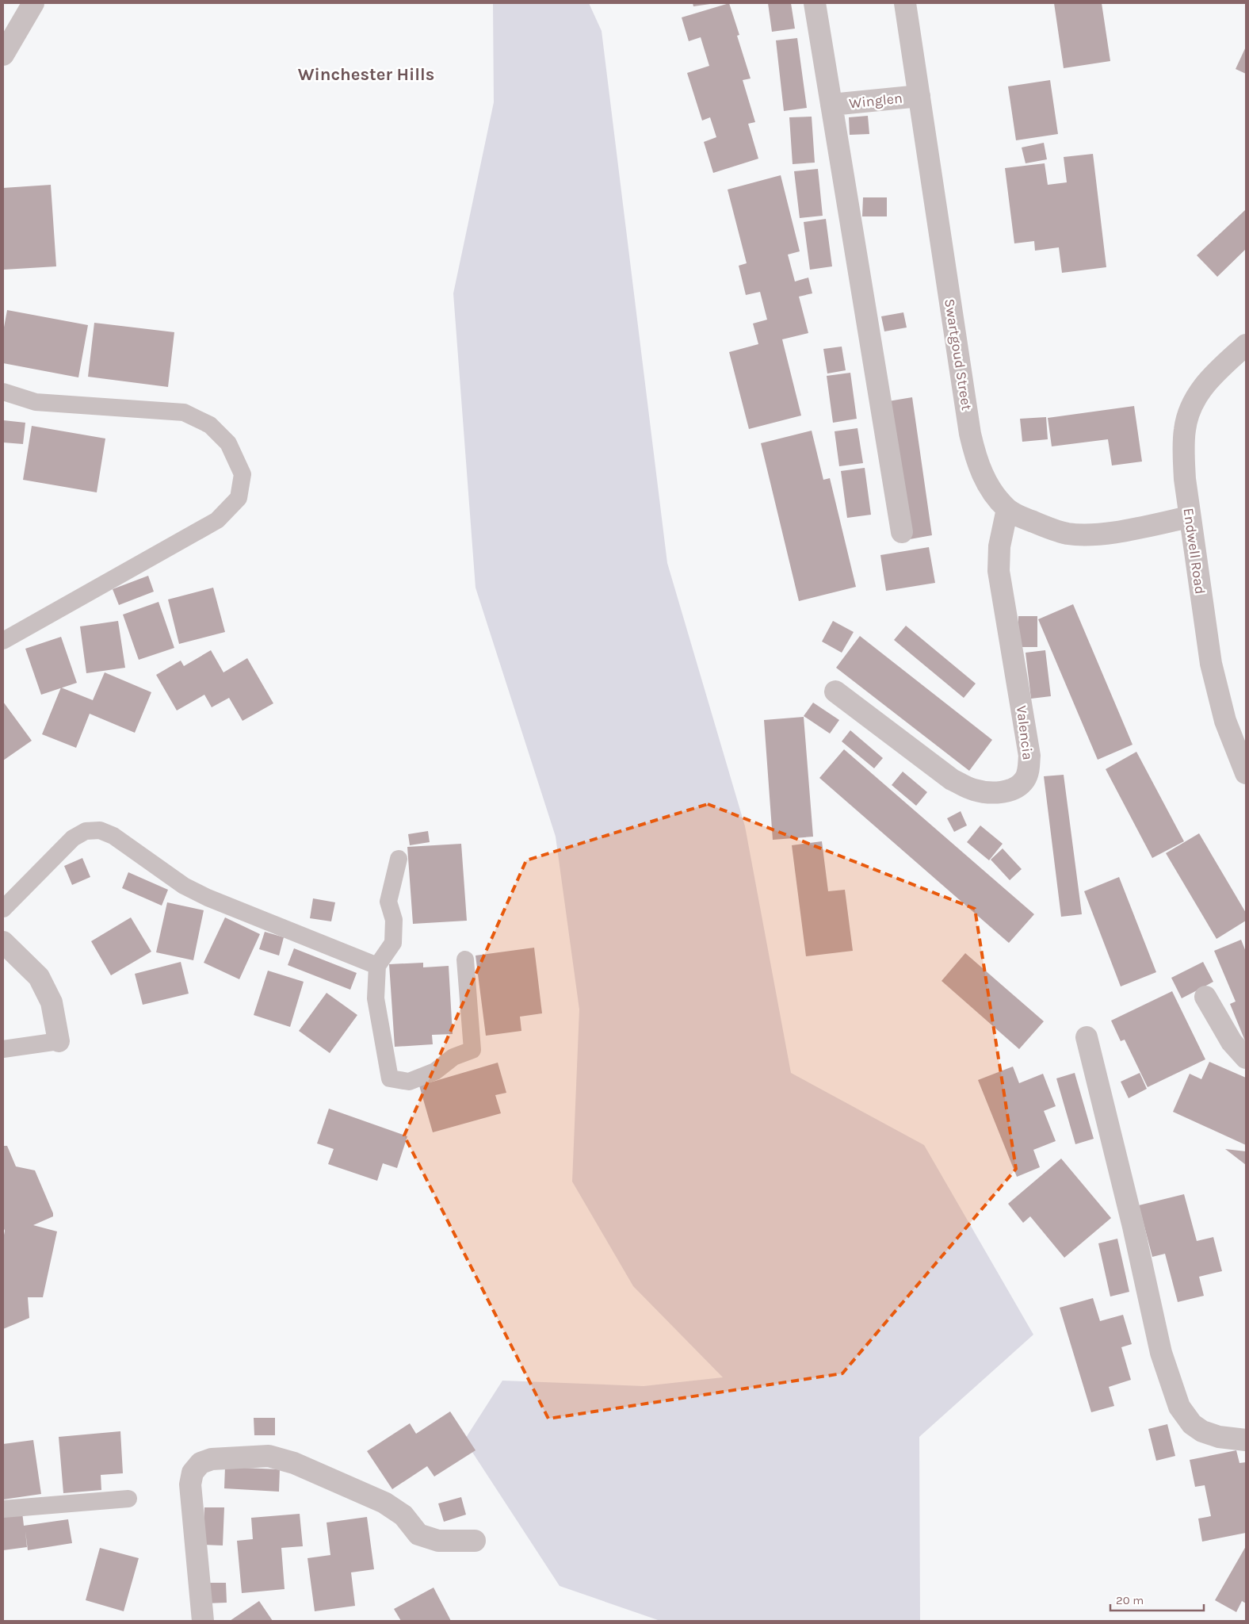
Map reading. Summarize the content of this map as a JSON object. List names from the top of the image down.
{
  "streets": {
    "street": [
      "Winglen",
      "Swartgoud Street",
      "Endwell Road",
      "Valencia"
    ]
  },
  "crossings": [
    ["Winglen", "Swartgoud Street"],
    ["Swartgoud Street", "Endwell Road"],
    ["Swartgoud Street", "Valencia"]
  ],
  "districts": ["Winchester Hills"],
  "scale_bar": "20 m"
}
